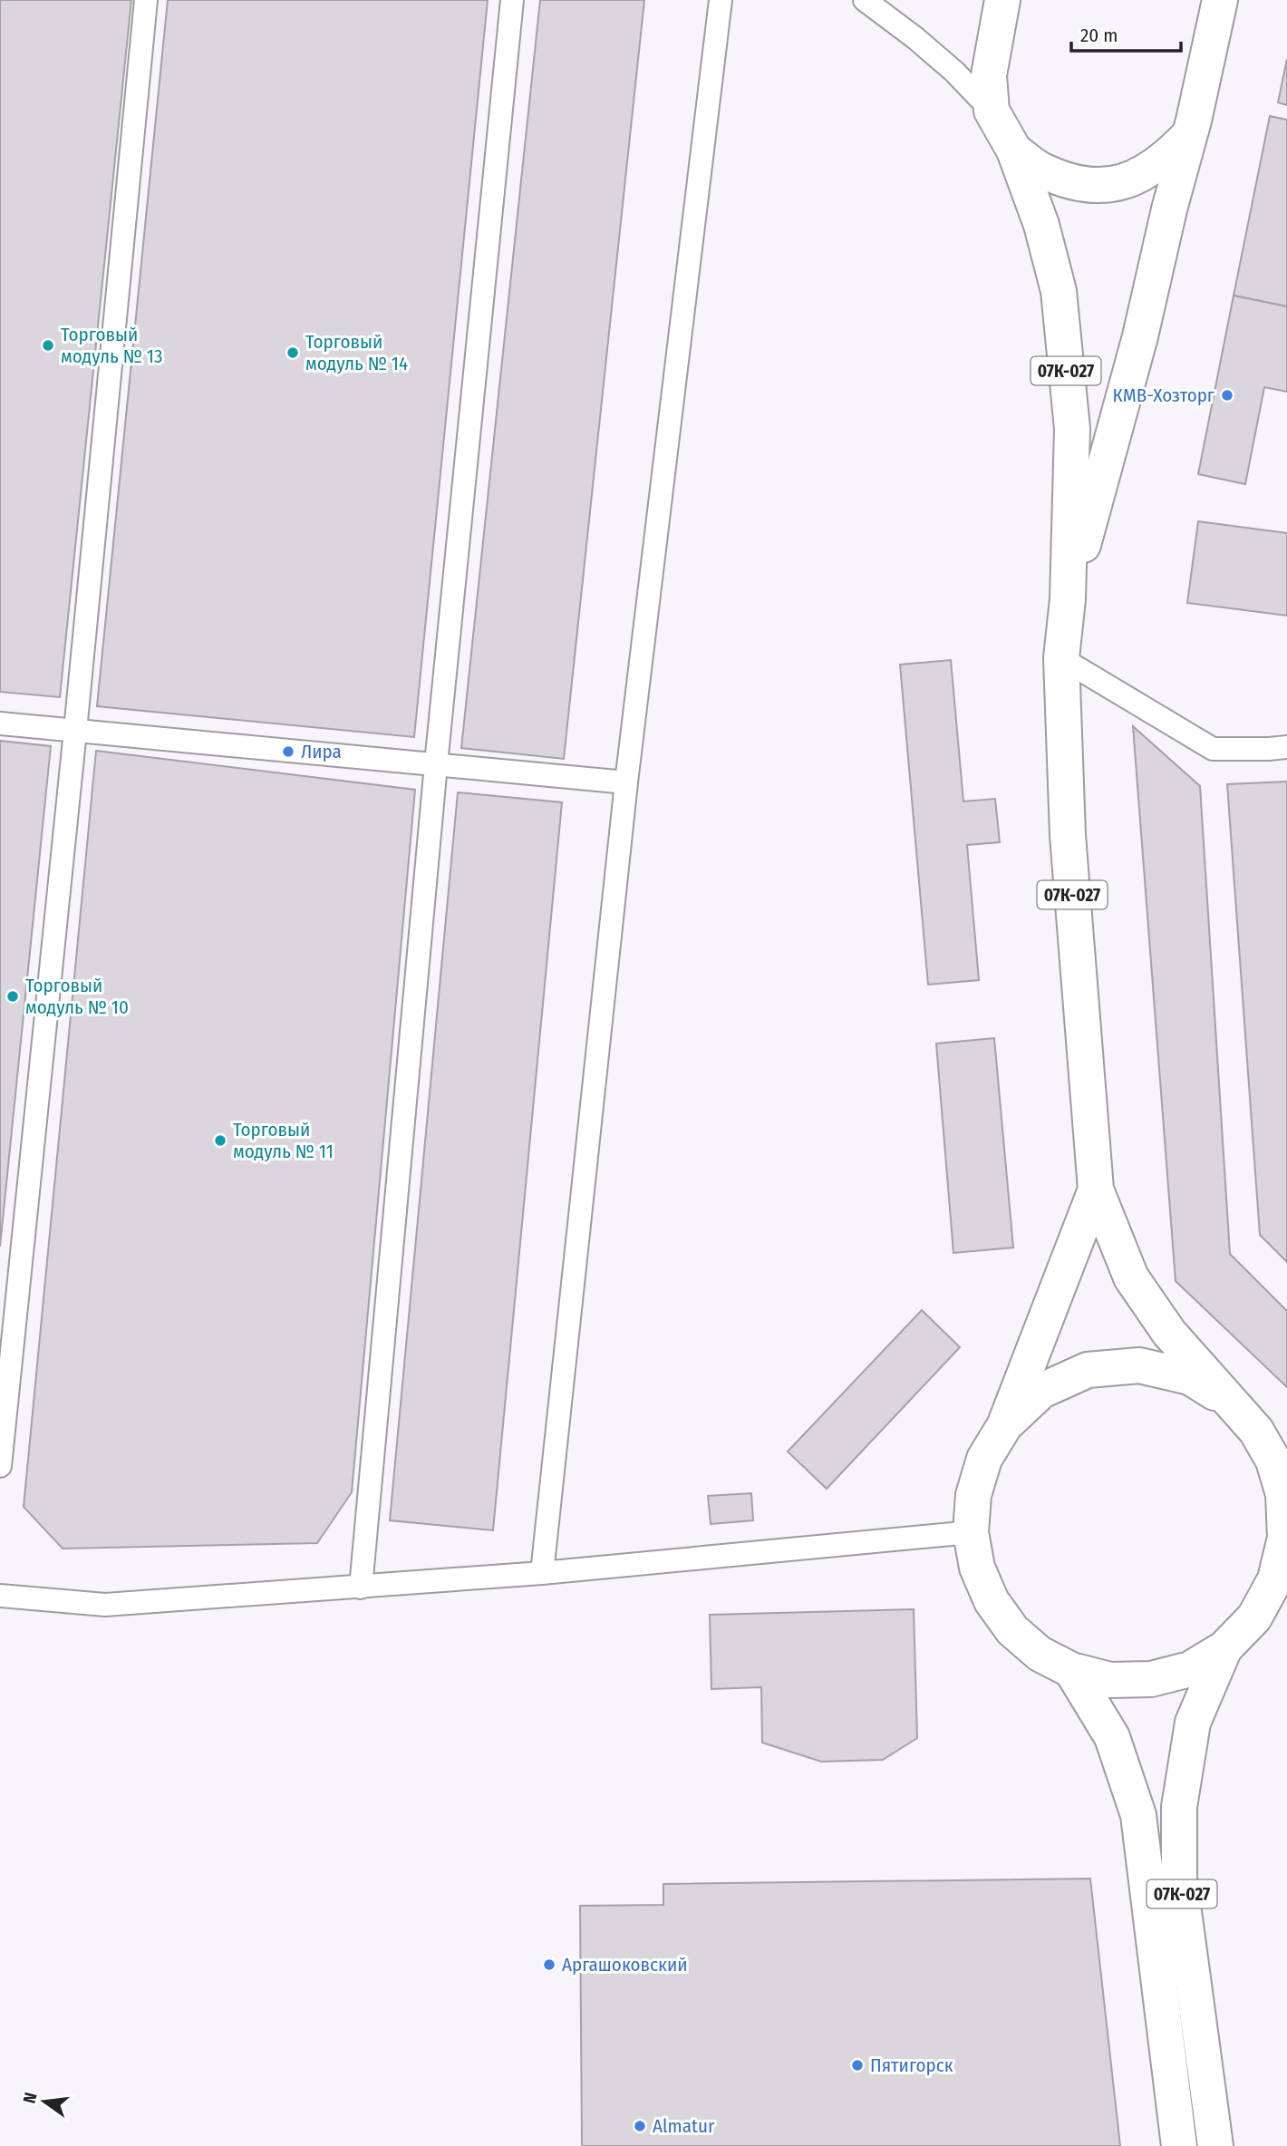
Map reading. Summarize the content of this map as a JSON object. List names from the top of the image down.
{
  "streets": {
    "main road": ["07К-027"]
  },
  "places": [
    "Торговый модуль № 13",
    "Торговый модуль № 14",
    "КМВ-Хозторг",
    "Лира",
    "Торговый модуль № 10",
    "Торговый модуль № 11",
    "Аргашоковский",
    "Пятигорск",
    "Almatur"
  ],
  "scale_bar": "20 m",
  "north": "left"
}
